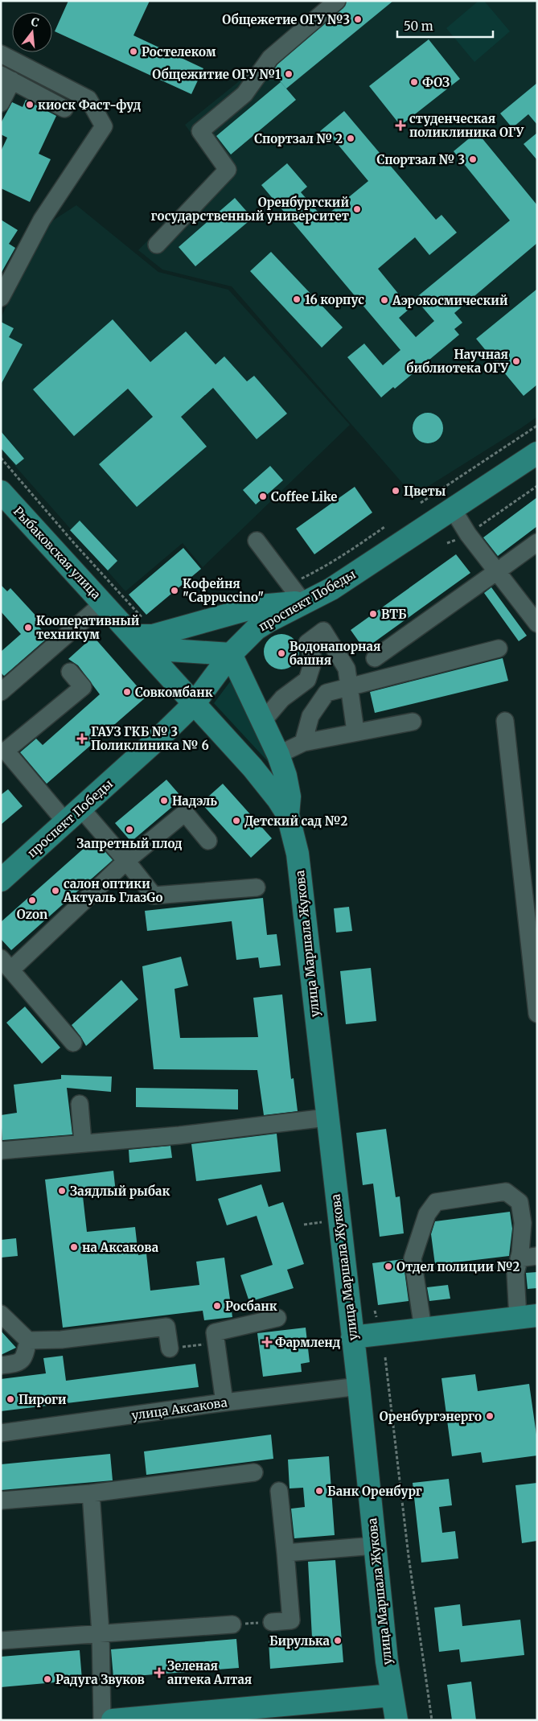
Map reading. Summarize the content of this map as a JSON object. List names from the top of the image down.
{
  "streets": {
    "main road": ["Рыбаковская улица", "проспект Победы", "улица Маршала Жукова"],
    "street": ["улица Аксакова"]
  },
  "crossings": [
    ["Рыбаковская улица", "проспект Победы"],
    ["Рыбаковская улица", "улица Маршала Жукова"],
    ["проспект Победы", "улица Маршала Жукова"],
    ["улица Маршала Жукова", "улица Аксакова"]
  ],
  "places": {
    "other": [
      "Общежетие ОГУ №3",
      "Ростелеком",
      "Общежитие ОГУ №1",
      "ФОЗ",
      "киоск Фаст-фуд",
      "Спортзал № 2",
      "Спортзал № 3",
      "Оренбургский государственный университет",
      "16 корпус",
      "Аэрокосмический",
      "Научная библиотека ОГУ",
      "Цветы",
      "Coffee Like",
      "Кофейня \"Cappuccino\"",
      "ВТБ",
      "Кооперативный техникум",
      "Водонапорная башня",
      "Совкомбанк",
      "Надэль",
      "Детский сад №2",
      "Запретный плод",
      "салон оптики Актуаль ГлазGo",
      "Ozon",
      "Заядлый рыбак",
      "на Аксакова",
      "Отдел полиции №2",
      "Росбанк",
      "Пироги",
      "Оренбургэнерго",
      "Банк Оренбург",
      "Бирулька",
      "Радуга Звуков"
    ],
    "health": [
      "студенческая поликлиника ОГУ",
      "ГАУЗ ГКБ № 3 Поликлиника № 6",
      "Фармленд",
      "Зеленая аптека Алтая"
    ]
  },
  "scale_bar": "50 m",
  "north": "top"
}
